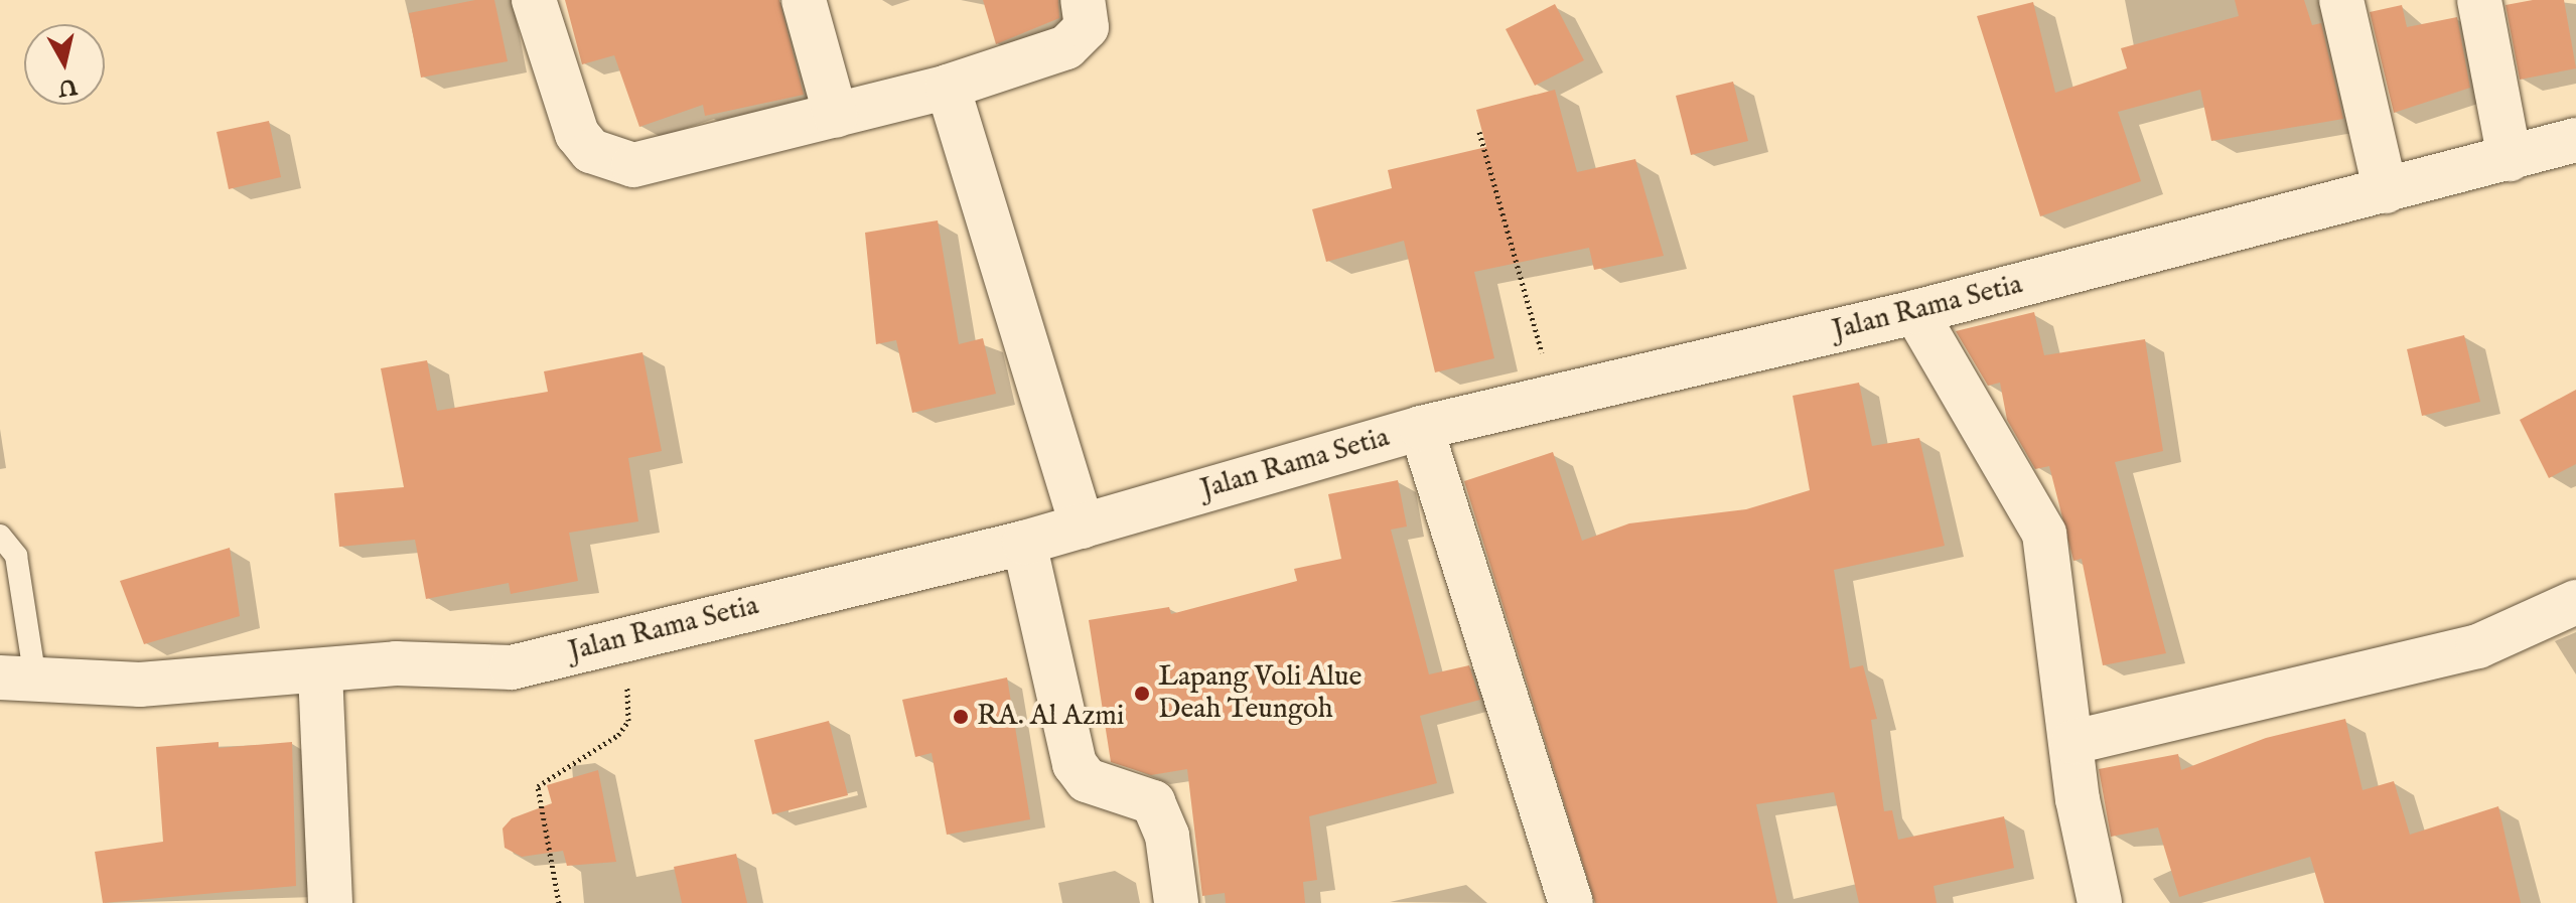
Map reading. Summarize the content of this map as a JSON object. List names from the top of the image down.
{
  "streets": {
    "street": ["Jalan Rama Setia"]
  },
  "places": ["Lapang Voli Alue Deah Teungoh", "RA. Al Azmi"],
  "north": "bottom"
}
